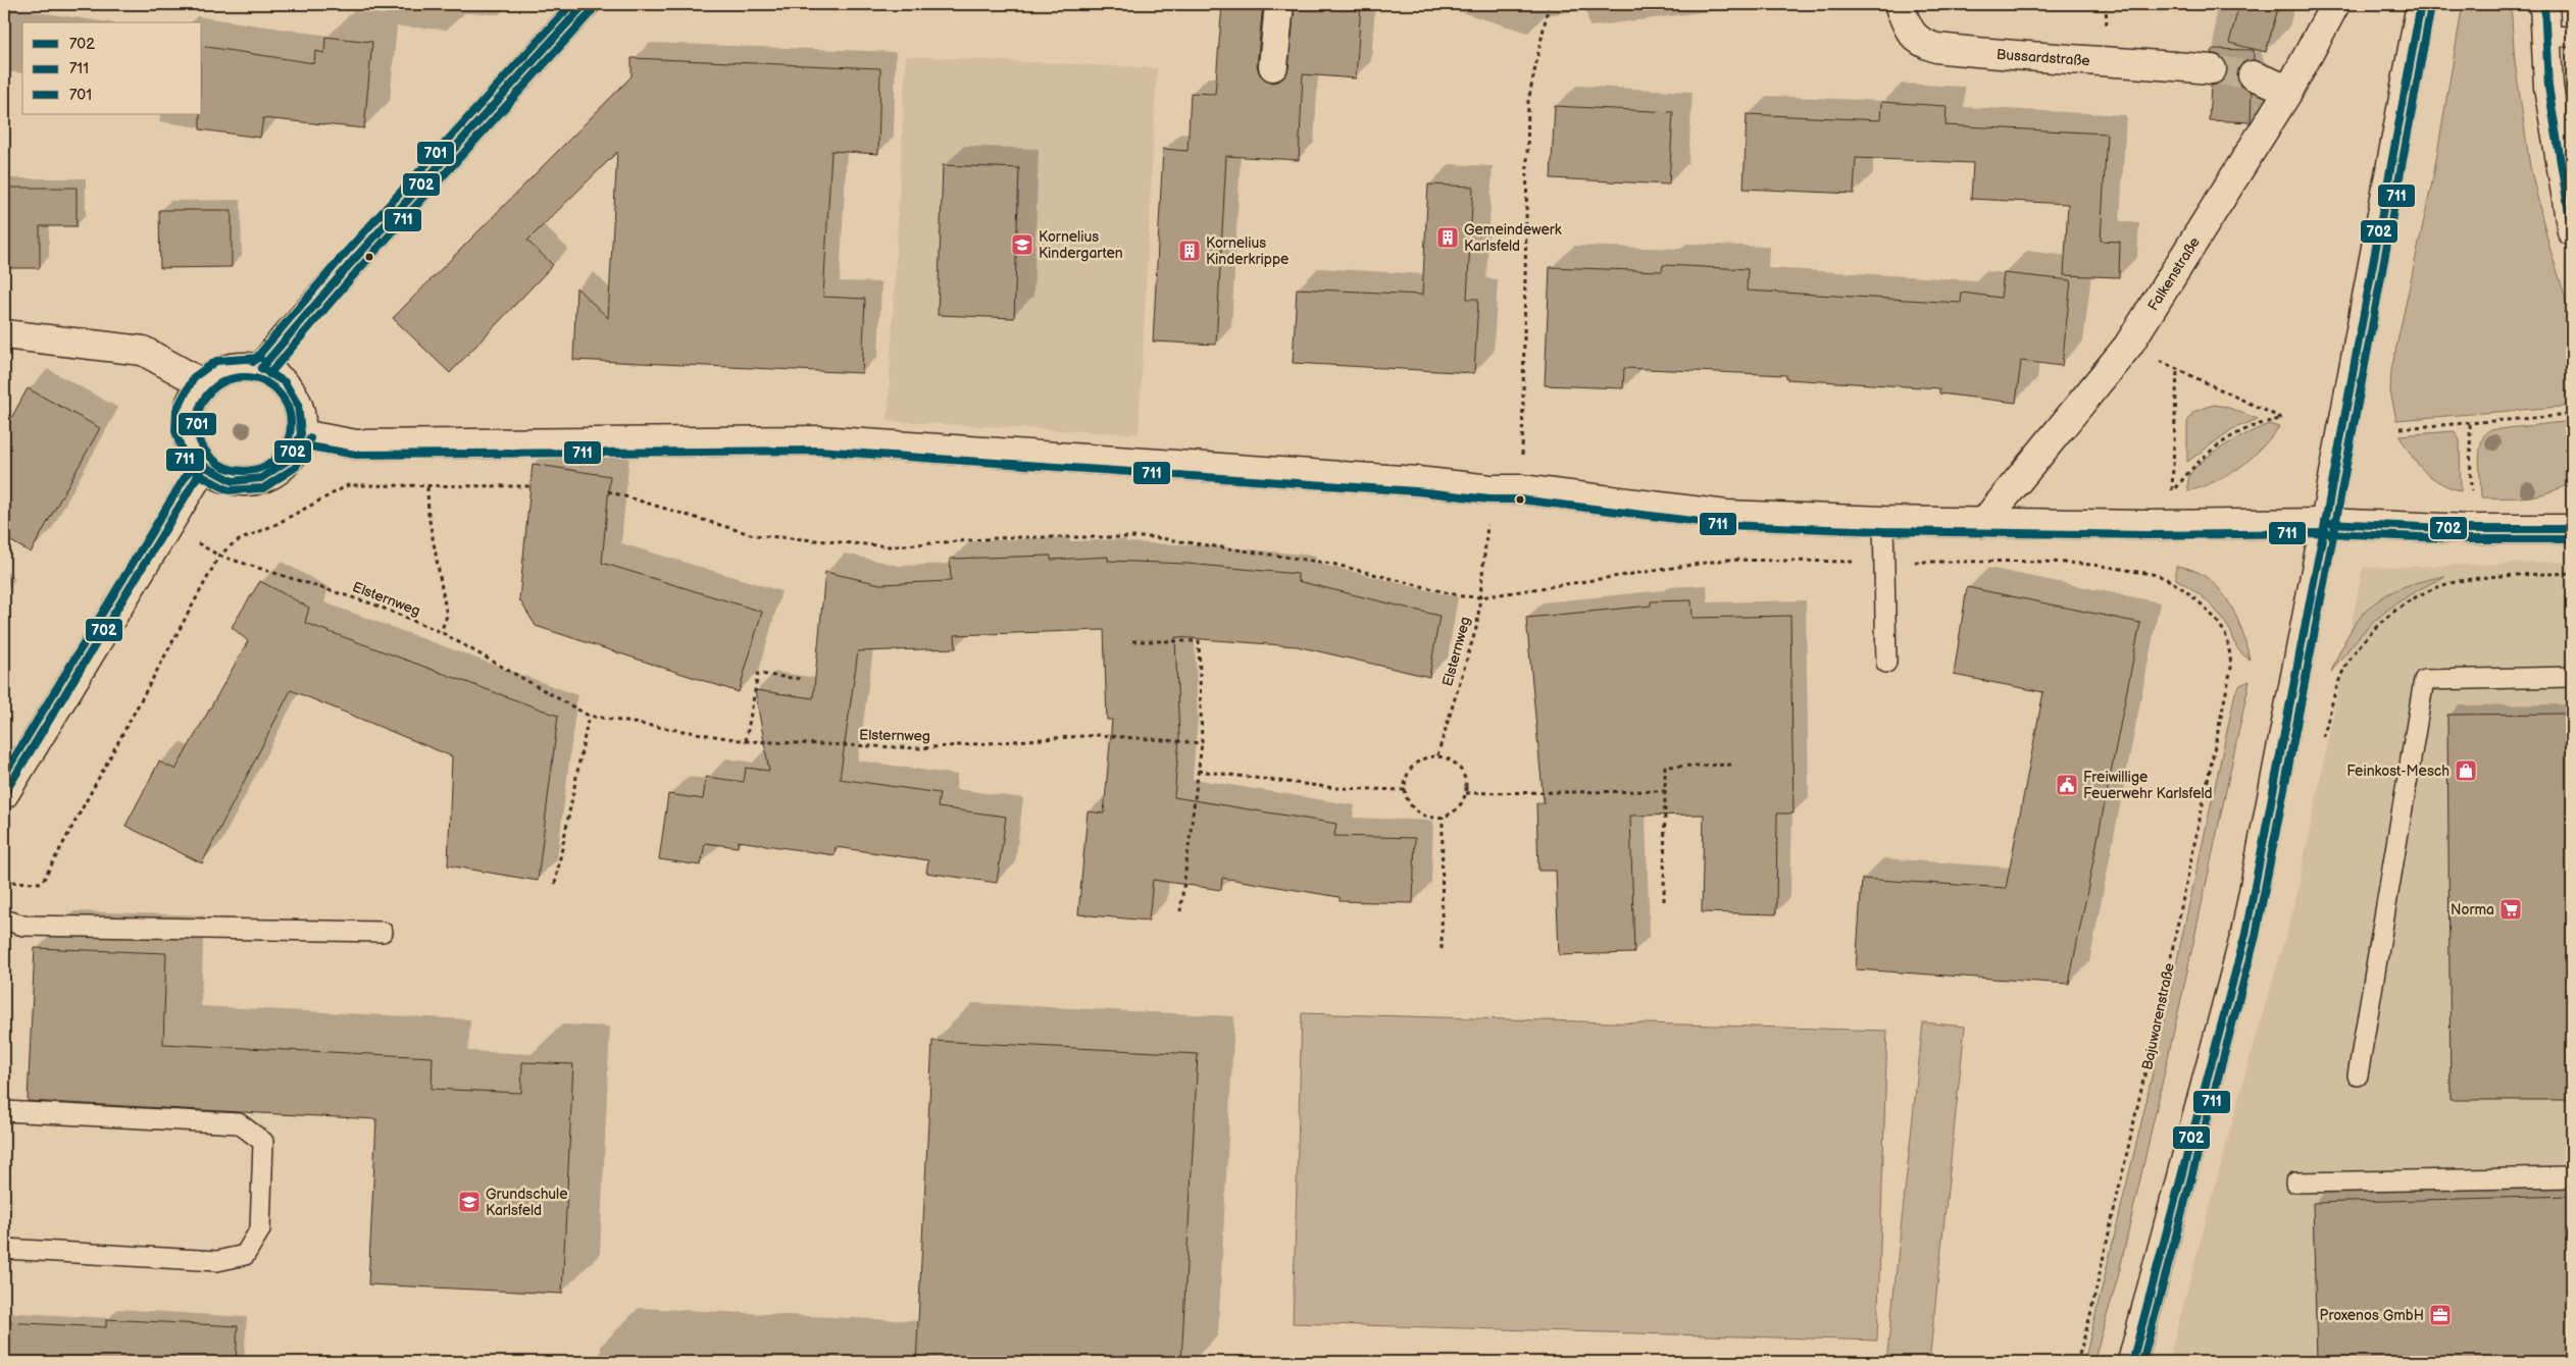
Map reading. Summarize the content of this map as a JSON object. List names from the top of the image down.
{
  "streets": {
    "street": ["Bussardstraße", "Falkenstraße"],
    "path": ["Elsternweg", "Bajuwarenstraße"]
  },
  "places": {
    "building": ["Gemeindewerk Karlsfeld", "Kornelius Kinderkrippe"],
    "school or university": ["Kornelius Kindergarten", "Grundschule Karlsfeld"],
    "shop": ["Feinkost-Mesch"],
    "public building": ["Freiwillige Feuerwehr Karlsfeld"],
    "supermarket": ["Norma"],
    "office": ["Proxenos GmbH"]
  },
  "lines": ["transit line 702", "transit line 701", "transit line 711"],
  "legend": ["702", "711", "701"]
}
